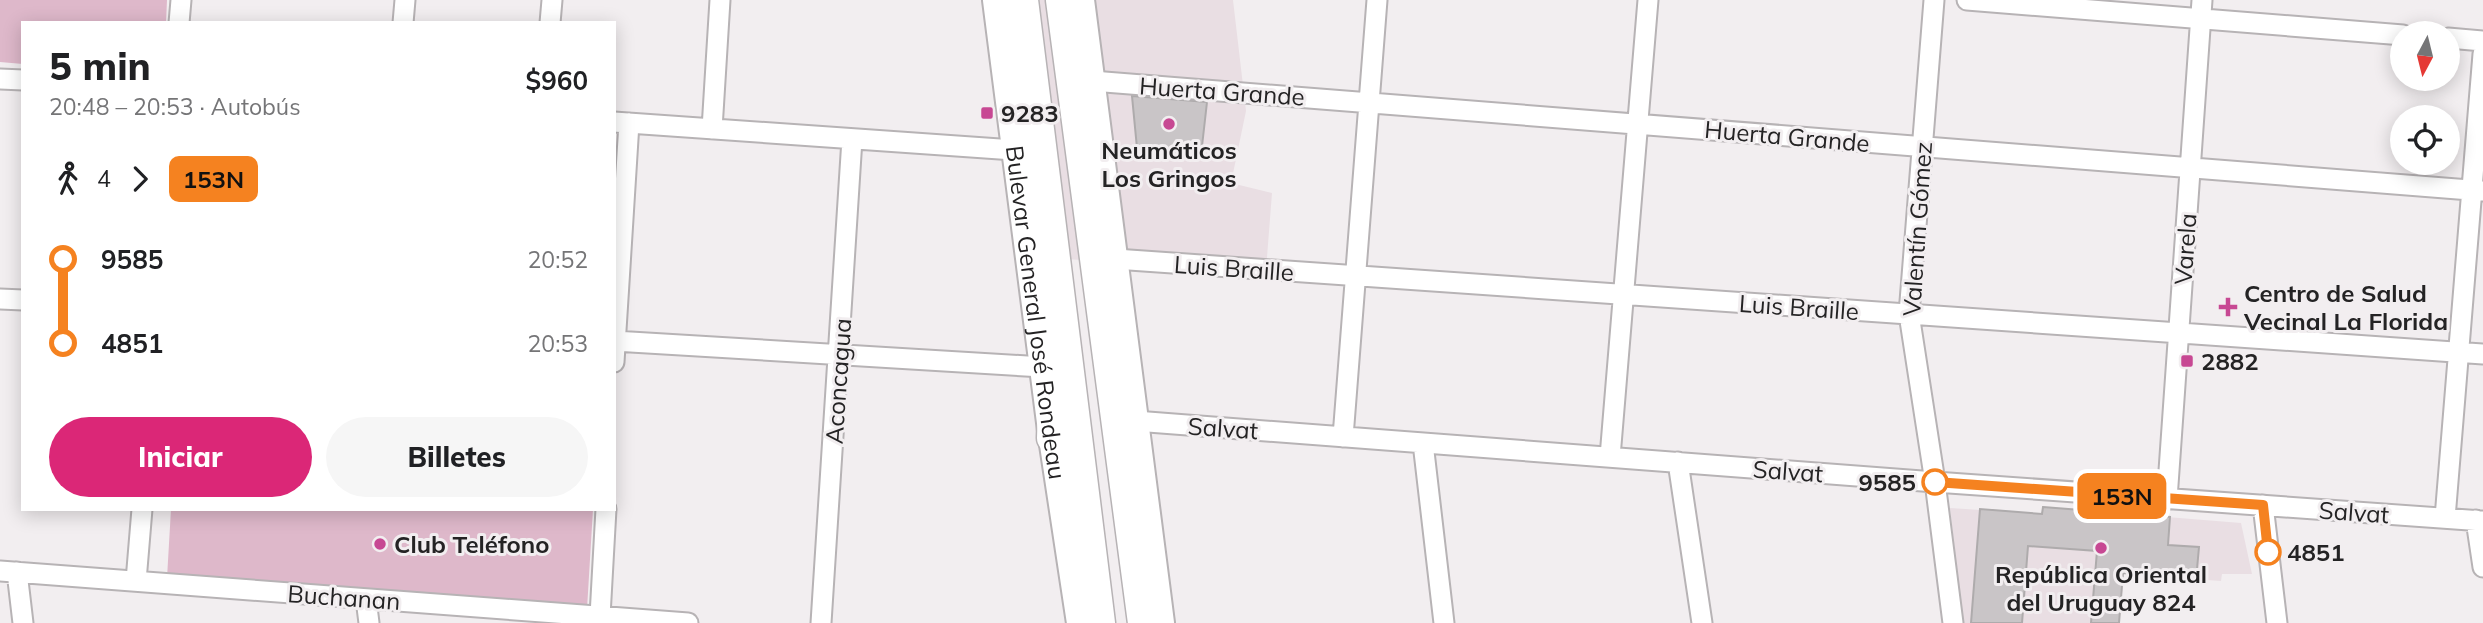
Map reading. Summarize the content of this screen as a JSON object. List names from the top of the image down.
{
  "streets": {
    "main road": ["Bulevar General José Rondeau"],
    "street": [
      "Huerta Grande",
      "Valentín Gómez",
      "Varela",
      "Luis Braille",
      "Aconcagua",
      "Salvat",
      "Buchanan"
    ]
  },
  "crossings": [
    ["Huerta Grande", "Valentín Gómez"],
    ["Huerta Grande", "Varela"],
    ["Valentín Gómez", "Luis Braille"],
    ["Valentín Gómez", "Salvat"],
    ["Varela", "Luis Braille"],
    ["Varela", "Salvat"]
  ],
  "places": {
    "transit": ["9283", "2882"],
    "other": [
      "Neumáticos Los Gringos",
      "9585",
      "Club Teléfono",
      "República Oriental del Uruguay 824",
      "4851"
    ],
    "health": ["Centro de Salud Vecinal La Florida"]
  },
  "lines": ["bus line 153N"],
  "north": "bottom",
  "page": {
    "on_map": "153N",
    "heading": ["5 min", "20:48 – 20:53 · Autobús", "$960"],
    "legs": ["4", "153N"],
    "list": [
      {
        "name": "9585",
        "value": "20:52"
      },
      {
        "name": "4851",
        "value": "20:53"
      }
    ],
    "buttons": ["Iniciar", "Billetes"]
  }
}
